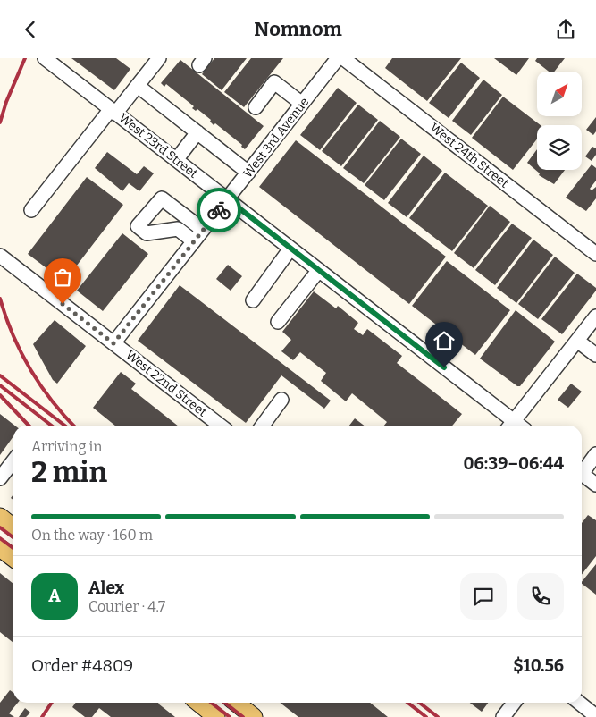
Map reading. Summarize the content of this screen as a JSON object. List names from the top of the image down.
{
  "streets": {
    "street": [
      "West 3rd Avenue",
      "West 23rd Street",
      "West 24th Street",
      "West 22nd Street"
    ]
  },
  "crossings": [
    ["West 3rd Avenue", "West 23rd Street"],
    ["West 3rd Avenue", "West 22nd Street"]
  ],
  "north": "top right",
  "page": {
    "header": "Nomnom",
    "heading": ["2 min", "Arriving in", "06:39–06:44"],
    "panel": [
      "Alex",
      "Courier · 4.7",
      "Order #4809",
      "$10.56"
    ],
    "bar": "On the way · 160 m",
    "round": "A"
  }
}
